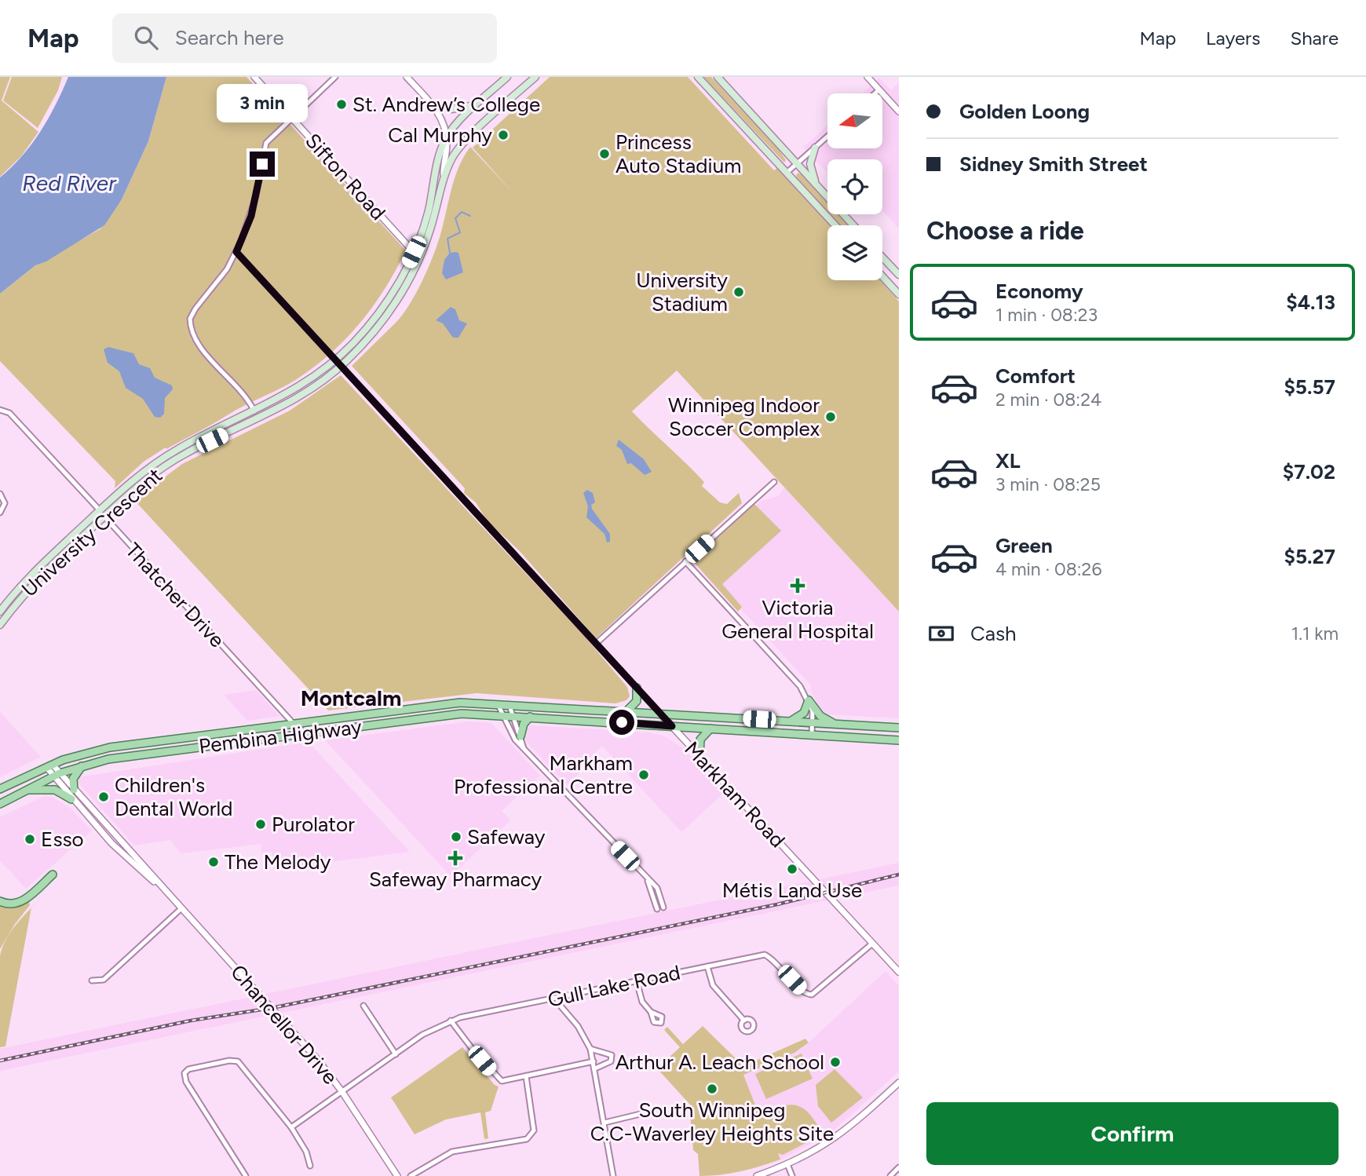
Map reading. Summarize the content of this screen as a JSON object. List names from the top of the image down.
{
  "streets": {
    "main road": ["University Crescent", "Pembina Highway"],
    "street": [
      "Sifton Road",
      "Thatcher Drive",
      "Markham Road",
      "Gull Lake Road",
      "Chancellor Drive"
    ]
  },
  "crossings": [
    ["Sifton Road", "University Crescent"],
    ["University Crescent", "Thatcher Drive"],
    ["University Crescent", "Markham Road"],
    ["Thatcher Drive", "Pembina Highway"],
    ["Pembina Highway", "Markham Road"],
    ["Pembina Highway", "Chancellor Drive"],
    ["Markham Road", "Gull Lake Road"],
    ["Gull Lake Road", "Chancellor Drive"]
  ],
  "districts": ["Montcalm"],
  "water": ["Red River"],
  "places": {
    "other": [
      "St. Andrew’s College",
      "Cal Murphy",
      "Princess Auto Stadium",
      "University Stadium",
      "Winnipeg Indoor Soccer Complex",
      "Markham Professional Centre",
      "Children's Dental World",
      "Purolator",
      "Safeway",
      "Esso",
      "The Melody",
      "Métis Land Use",
      "Arthur A. Leach School",
      "South Winnipeg C.C-Waverley Heights Site"
    ],
    "health": ["Victoria General Hospital", "Safeway Pharmacy"]
  },
  "north": "left",
  "page": {
    "header": "Map",
    "search": "Search here",
    "nav": ["Map", "Layers", "Share"],
    "banner": ["Golden Loong", "Sidney Smith Street"],
    "bubble": "3 min",
    "heading": "Choose a ride",
    "list": [
      {
        "name": "Economy",
        "note": "1 min · 08:23",
        "value": "$4.13"
      },
      {
        "name": "Comfort",
        "note": "2 min · 08:24",
        "value": "$5.57"
      },
      {
        "name": "XL",
        "note": "3 min · 08:25",
        "value": "$7.02"
      },
      {
        "name": "Green",
        "note": "4 min · 08:26",
        "value": "$5.27"
      }
    ],
    "pay": ["Cash", "1.1 km"],
    "buttons": "Confirm"
  }
}
